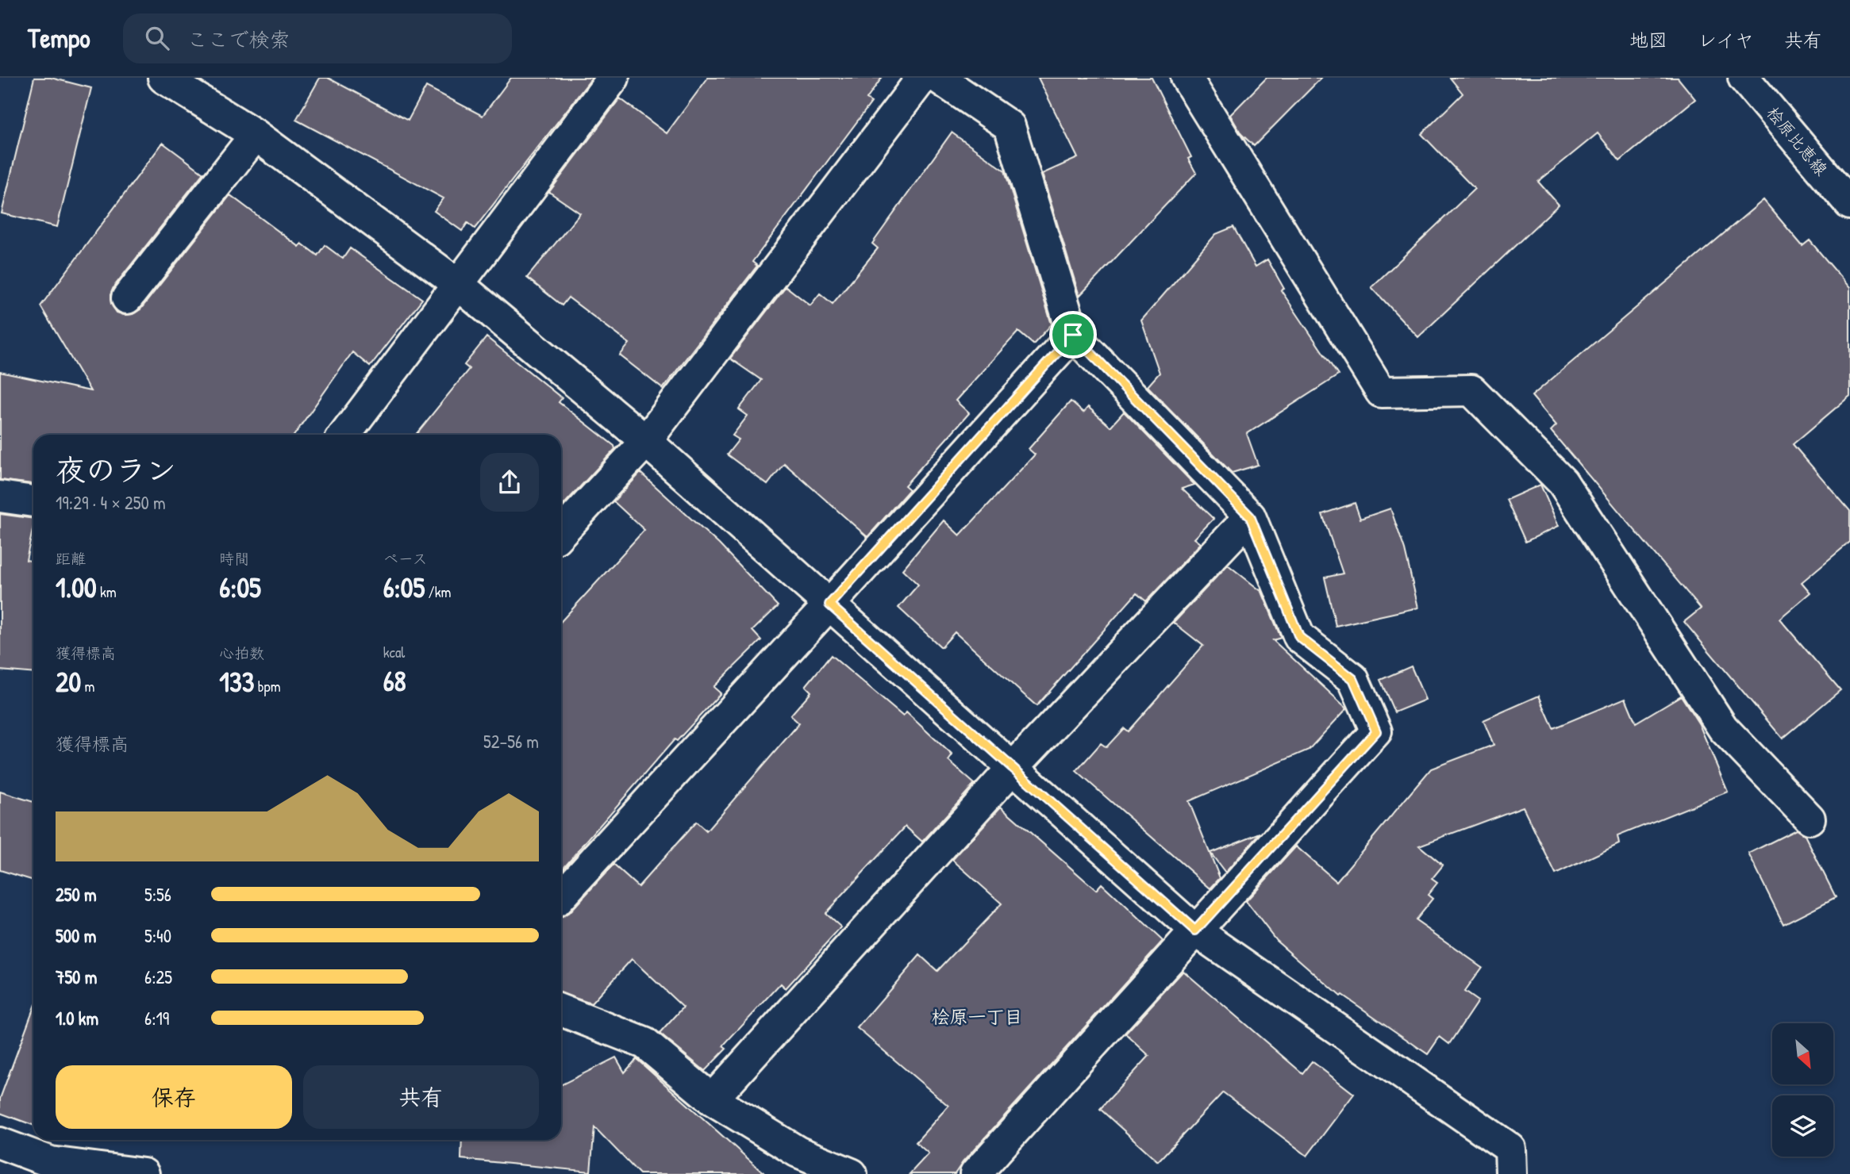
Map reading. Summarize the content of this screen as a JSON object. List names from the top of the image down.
{
  "streets": {
    "street": ["桧原比恵線"]
  },
  "districts": ["桧原一丁目"],
  "north": "bottom right",
  "page": {
    "header": "Tempo",
    "search": "ここで検索",
    "nav": ["地図", "レイヤ", "共有"],
    "heading": ["夜のラン", "19:29 · 4 × 250 m"],
    "stats": [
      ["距離", "1.00 km"],
      ["時間", "6:05"],
      ["ペース", "6:05 /km"],
      ["獲得標高", "20 m"],
      ["心拍数", "133 bpm"],
      ["kcal", "68"]
    ],
    "chart": ["獲得標高", "52–56 m"],
    "list": [
      {
        "name": "250 m",
        "note": "5:56"
      },
      {
        "name": "500 m",
        "note": "5:40"
      },
      {
        "name": "750 m",
        "note": "6:25"
      },
      {
        "name": "1.0 km",
        "note": "6:19"
      }
    ],
    "buttons": ["保存", "共有"]
  }
}
